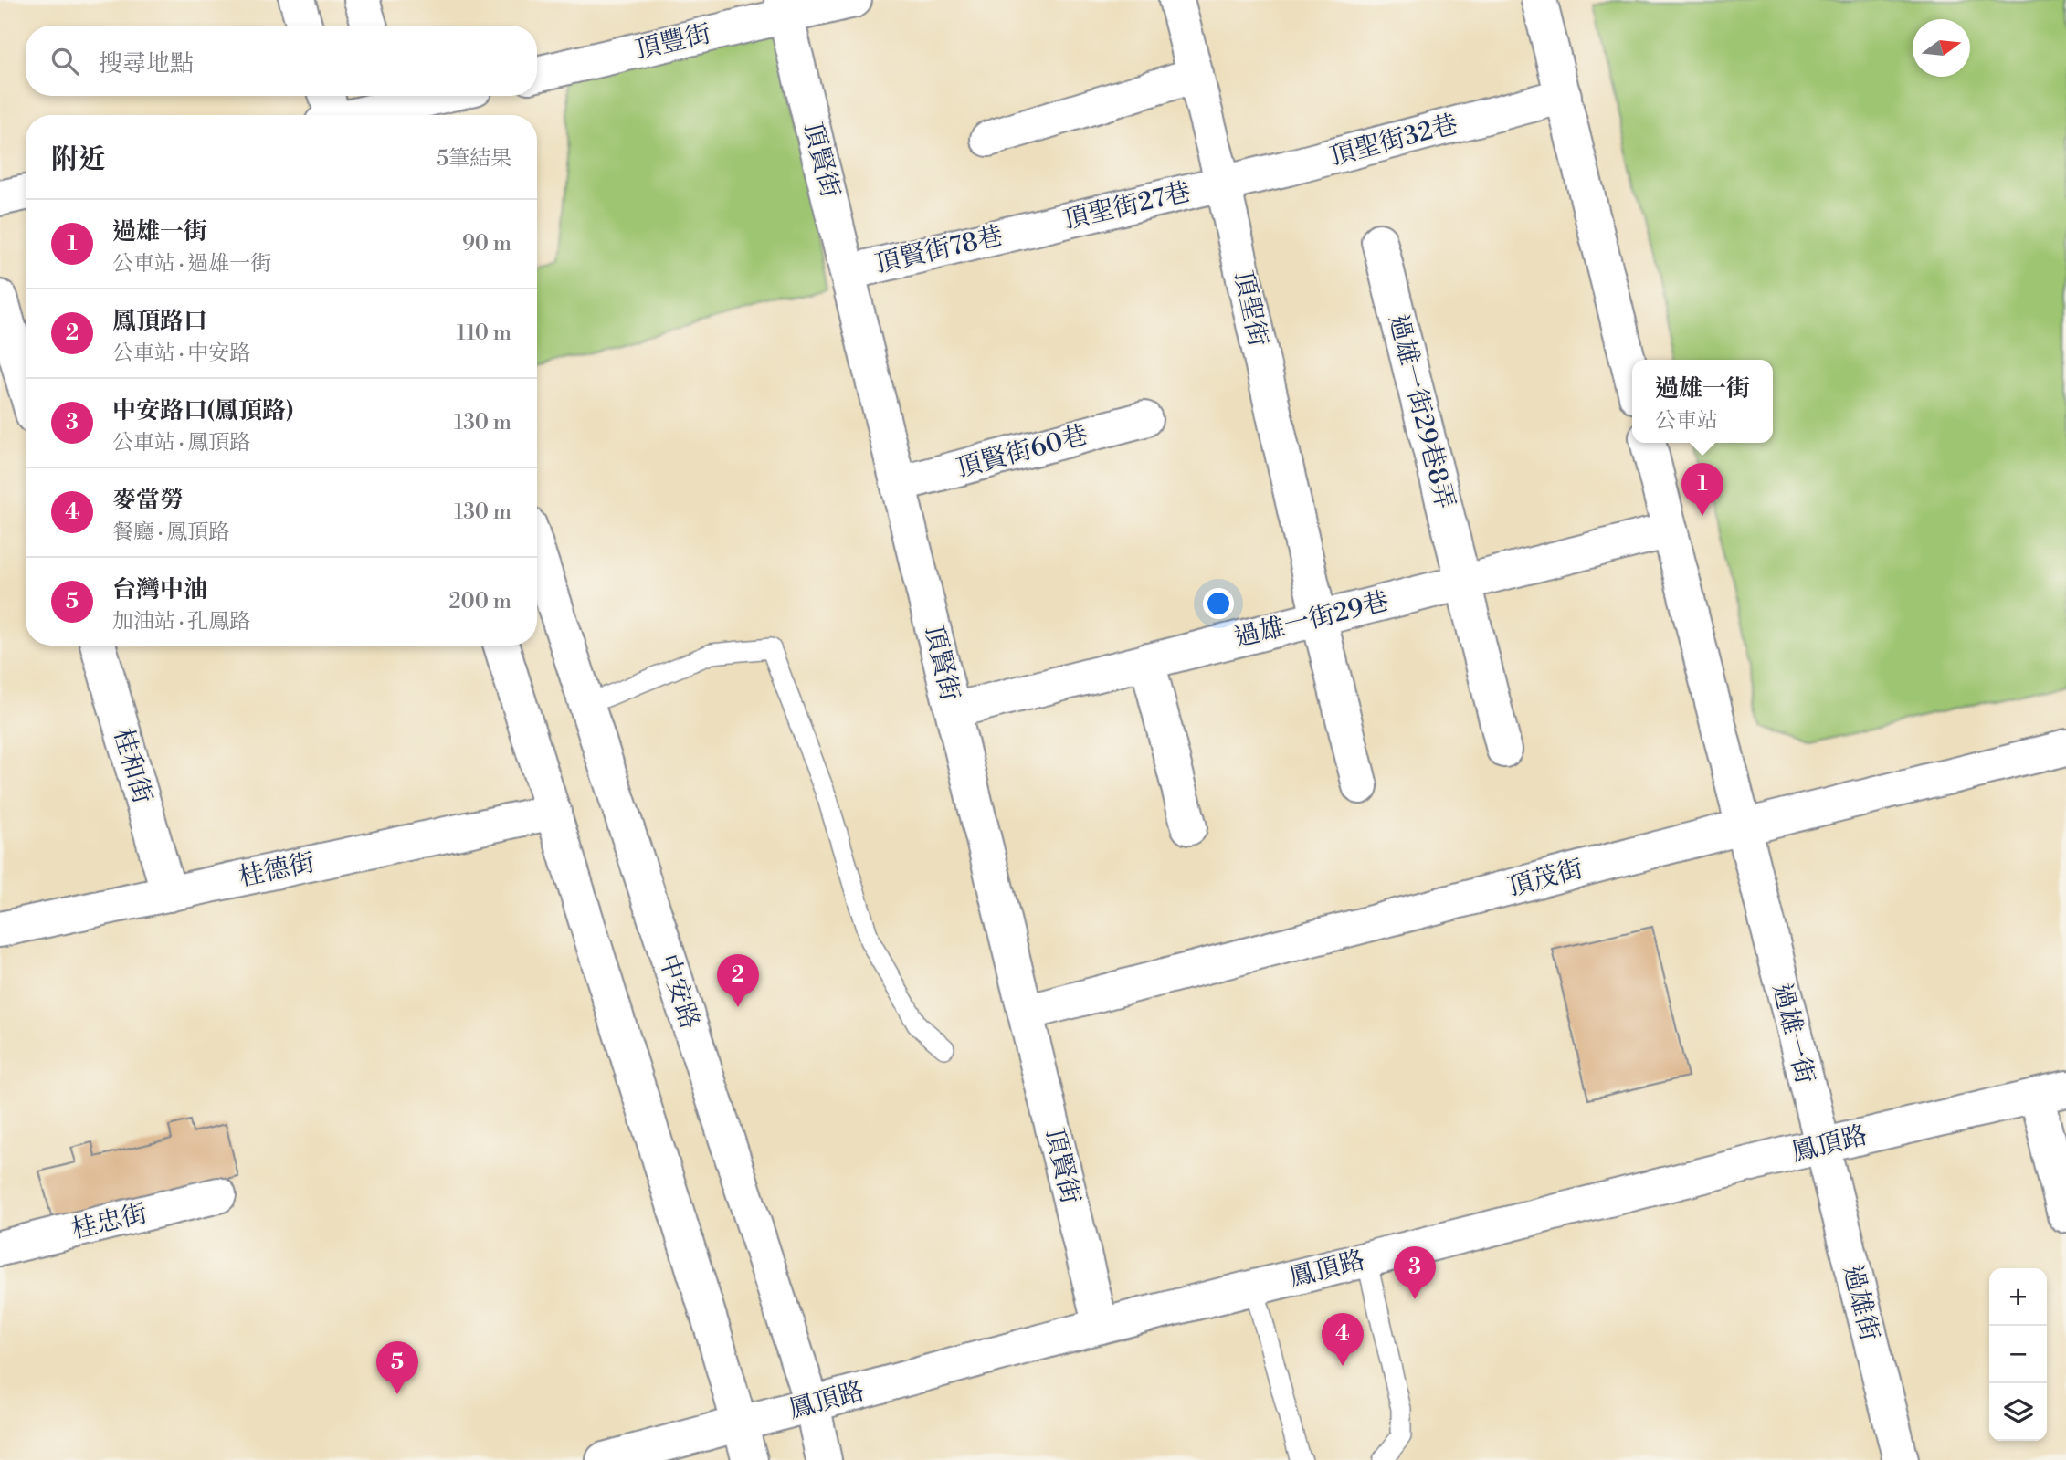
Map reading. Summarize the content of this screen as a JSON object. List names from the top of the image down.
{
  "streets": {
    "street": [
      "頂豐街",
      "頂聖街32巷",
      "頂賢街",
      "頂聖街27巷",
      "頂賢街78巷",
      "頂聖街",
      "過雄一街29巷8弄",
      "頂賢街60巷",
      "過雄一街29巷",
      "桂和街",
      "桂德街",
      "頂茂街",
      "中安路",
      "過雄一街",
      "鳳頂路",
      "桂忠街",
      "過雄街"
    ]
  },
  "crossings": [
    ["頂豐街", "頂賢街"],
    ["頂聖街32巷", "頂聖街27巷"],
    ["頂聖街32巷", "頂聖街"],
    ["頂賢街", "頂賢街78巷"],
    ["頂賢街", "頂賢街60巷"],
    ["頂賢街", "過雄一街29巷"],
    ["頂賢街", "頂茂街"],
    ["頂賢街", "鳳頂路"],
    ["頂聖街27巷", "頂賢街78巷"],
    ["頂聖街27巷", "頂聖街"],
    ["頂聖街", "過雄一街29巷"],
    ["過雄一街29巷8弄", "過雄一街29巷"],
    ["過雄一街29巷", "過雄一街"],
    ["桂和街", "桂德街"],
    ["頂茂街", "過雄一街"],
    ["中安路", "鳳頂路"],
    ["過雄一街", "鳳頂路"],
    ["過雄一街", "過雄街"],
    ["鳳頂路", "過雄街"]
  ],
  "north": "right",
  "page": {
    "search": "搜尋地點",
    "heading": ["附近", "5筆結果"],
    "list": [
      {
        "mark": "1",
        "name": "過雄一街",
        "note": "公車站 · 過雄一街",
        "value": "90 m"
      },
      {
        "mark": "2",
        "name": "鳳頂路口",
        "note": "公車站 · 中安路",
        "value": "110 m"
      },
      {
        "mark": "3",
        "name": "中安路口(鳳頂路)",
        "note": "公車站 · 鳳頂路",
        "value": "130 m"
      },
      {
        "mark": "4",
        "name": "麥當勞",
        "note": "餐廳 · 鳳頂路",
        "value": "130 m"
      },
      {
        "mark": "5",
        "name": "台灣中油",
        "note": "加油站 · 孔鳳路",
        "value": "200 m"
      }
    ],
    "popup": ["過雄一街", "公車站"],
    "pins": [
      "1",
      "2",
      "3",
      "4",
      "5"
    ],
    "map_buttons": ["+", "−"]
  }
}
